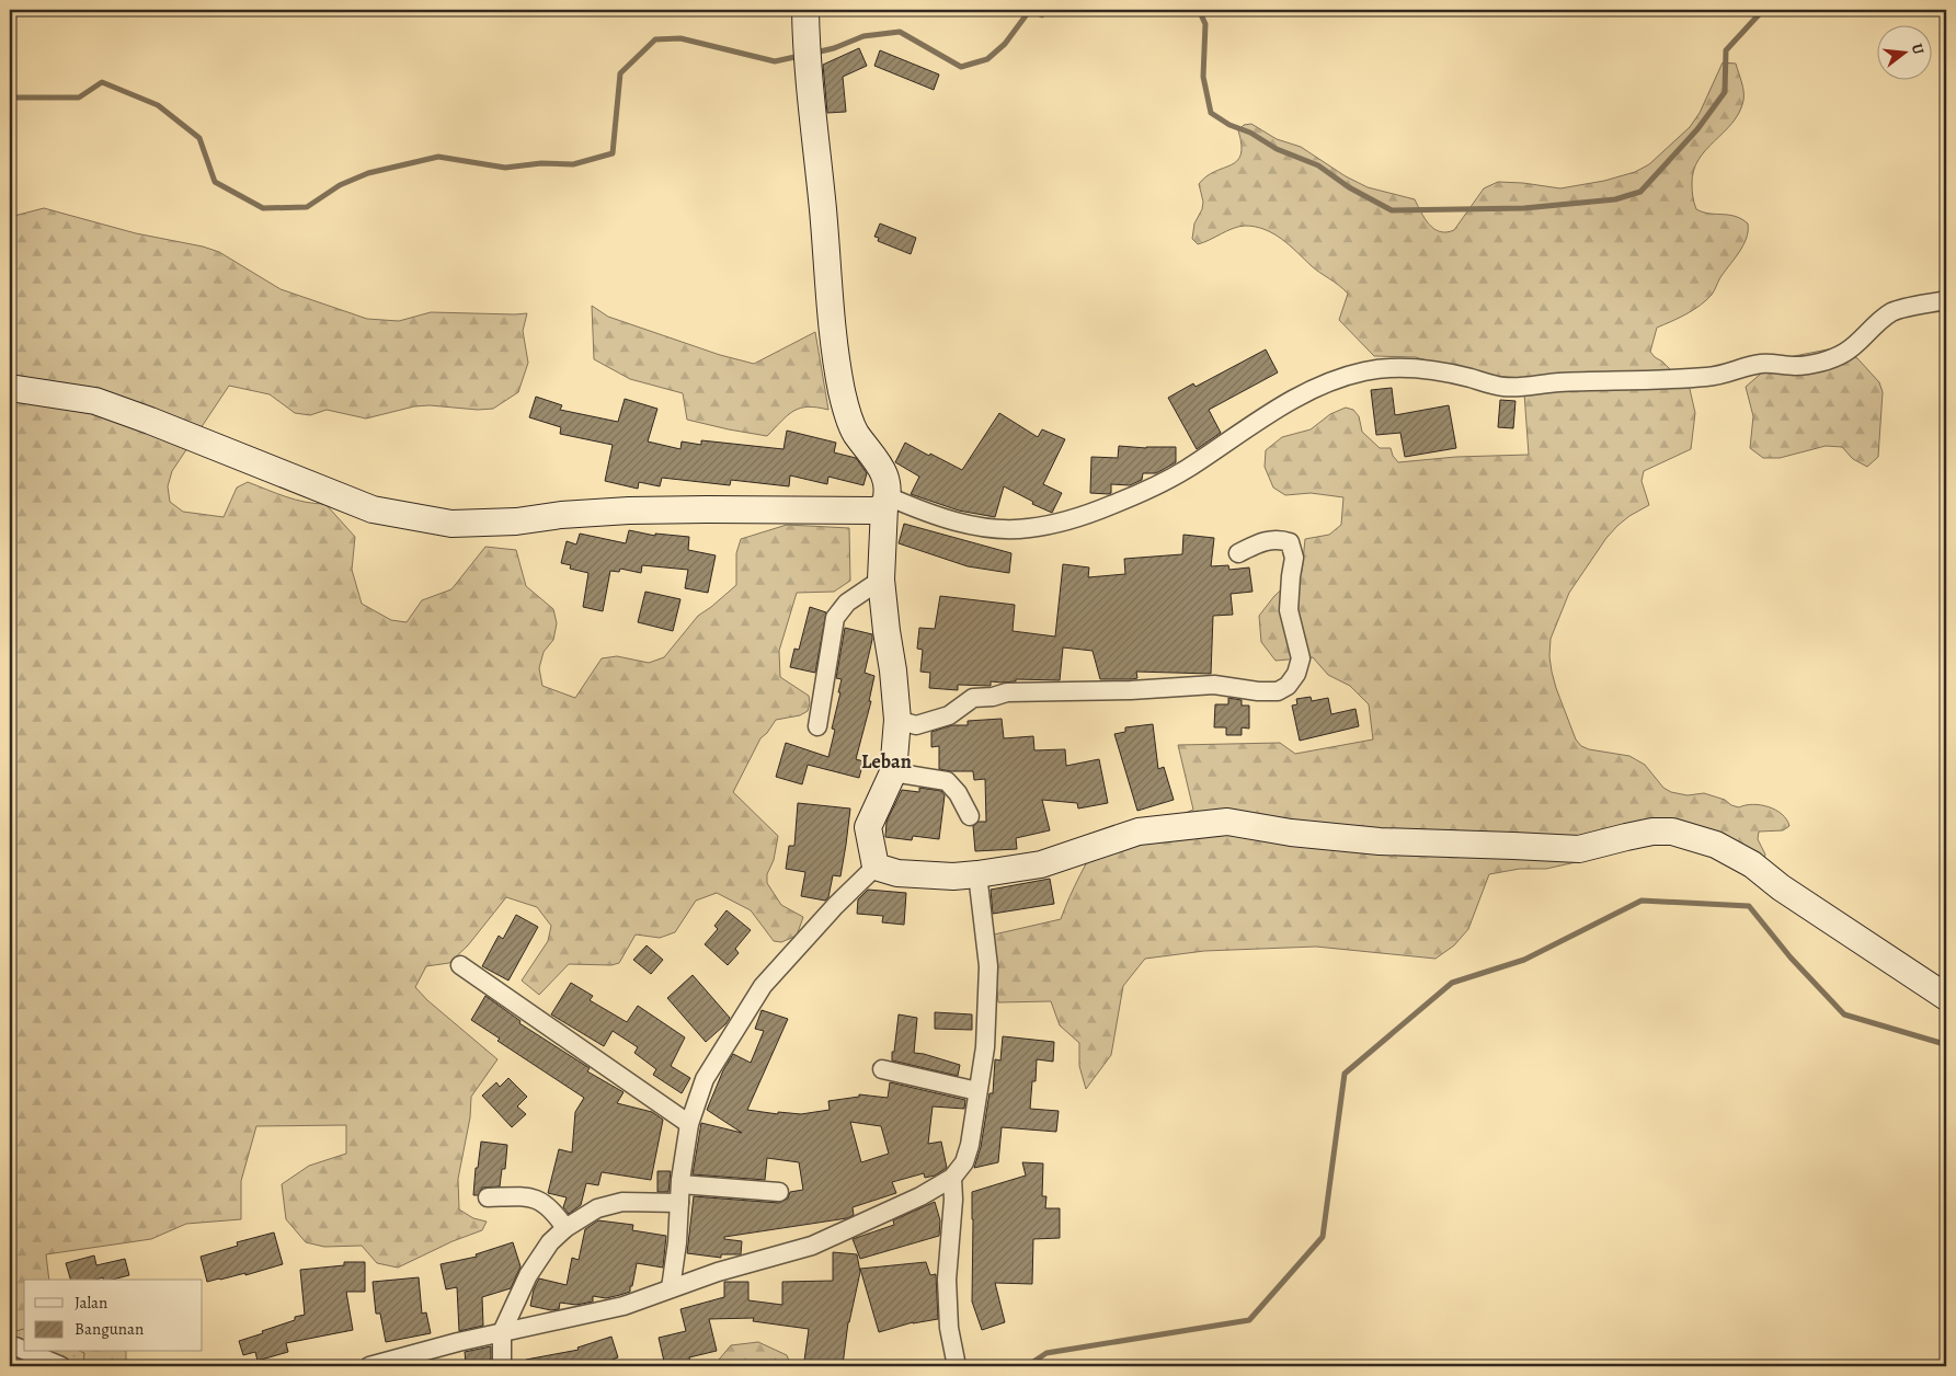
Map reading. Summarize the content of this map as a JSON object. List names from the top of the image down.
{
  "districts": ["Leban"],
  "legend": ["Jalan", "Bangunan"],
  "north": "right"
}
